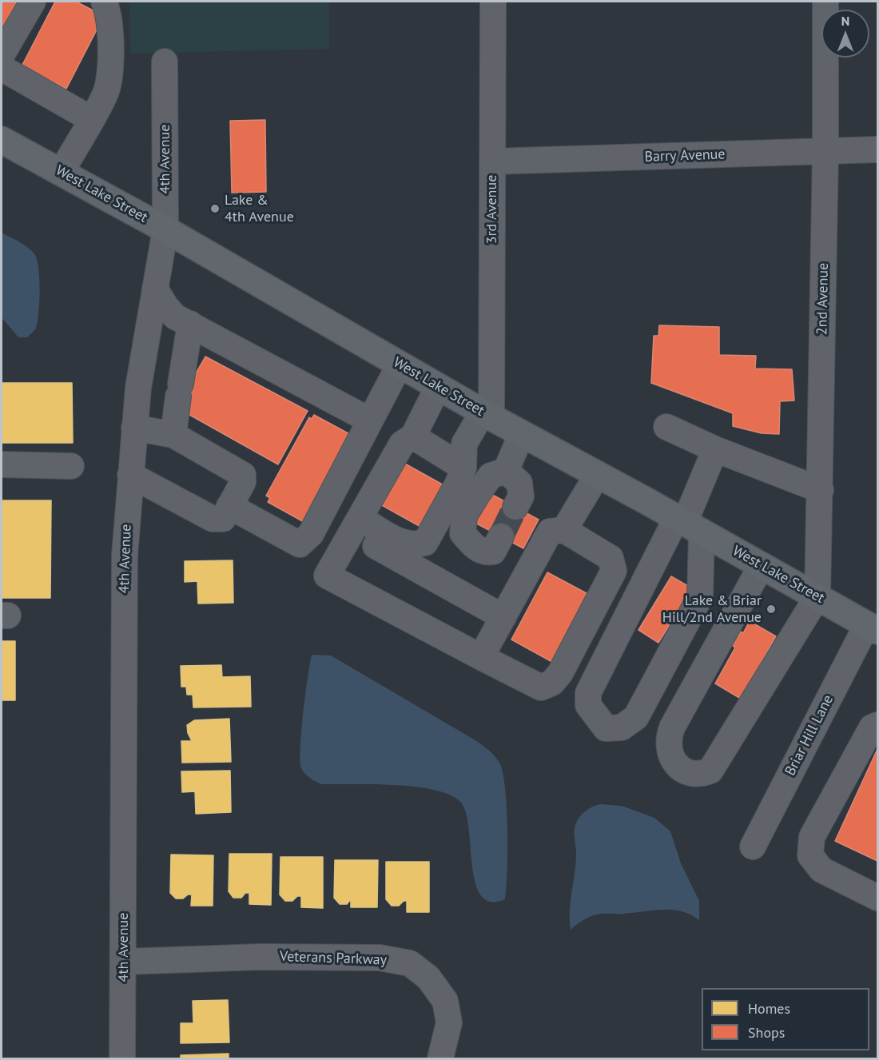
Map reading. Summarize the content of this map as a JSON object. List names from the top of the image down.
{
  "streets": {
    "main road": ["West Lake Street"],
    "street": [
      "Barry Avenue",
      "4th Avenue",
      "3rd Avenue",
      "2nd Avenue",
      "Briar Hill Lane",
      "Veterans Parkway"
    ]
  },
  "crossings": [
    ["Barry Avenue", "3rd Avenue"],
    ["Barry Avenue", "2nd Avenue"],
    ["4th Avenue", "West Lake Street"],
    ["4th Avenue", "Veterans Parkway"],
    ["West Lake Street", "3rd Avenue"],
    ["West Lake Street", "2nd Avenue"],
    ["West Lake Street", "Briar Hill Lane"]
  ],
  "places": ["Lake & 4th Avenue", "Lake & Briar Hill/2nd Avenue"],
  "legend": ["Homes", "Shops"],
  "north": "top"
}
